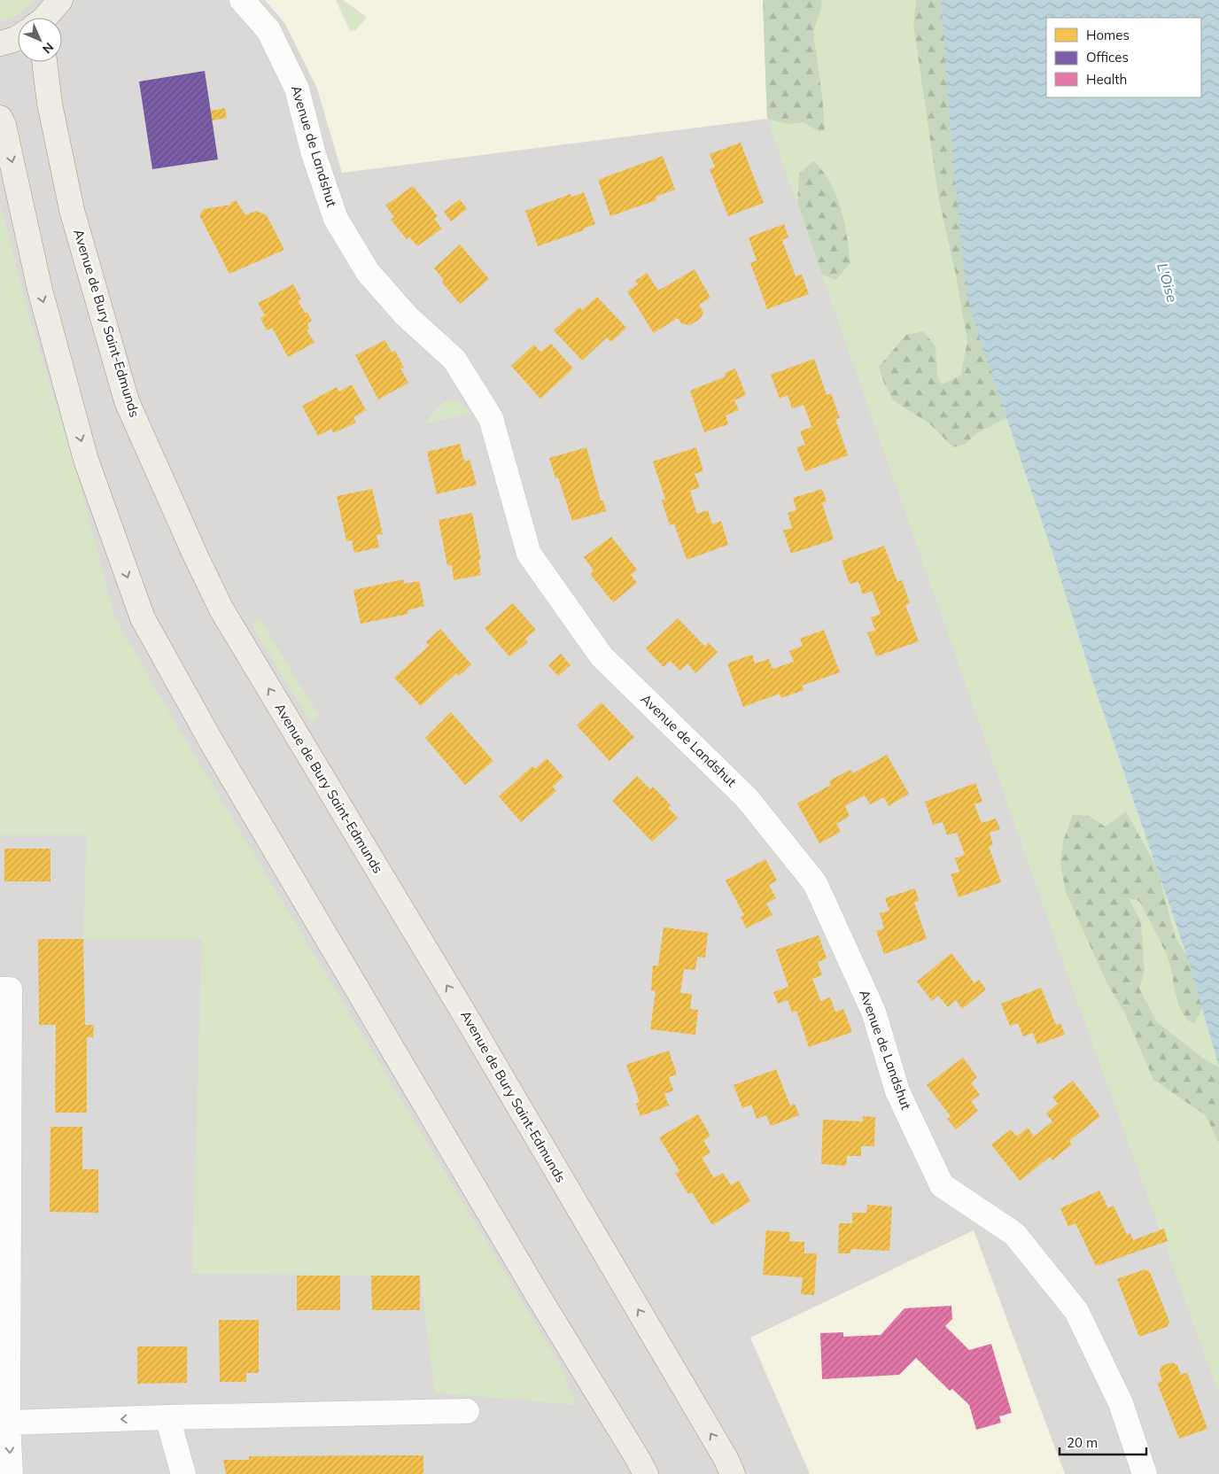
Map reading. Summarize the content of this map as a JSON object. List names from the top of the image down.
{
  "streets": {
    "main road": ["Avenue de Bury Saint-Edmunds"],
    "street": ["Avenue de Landshut"]
  },
  "water": ["L'Oise"],
  "legend": ["Homes", "Offices", "Health"],
  "scale_bar": "20 m",
  "north": "bottom right"
}
